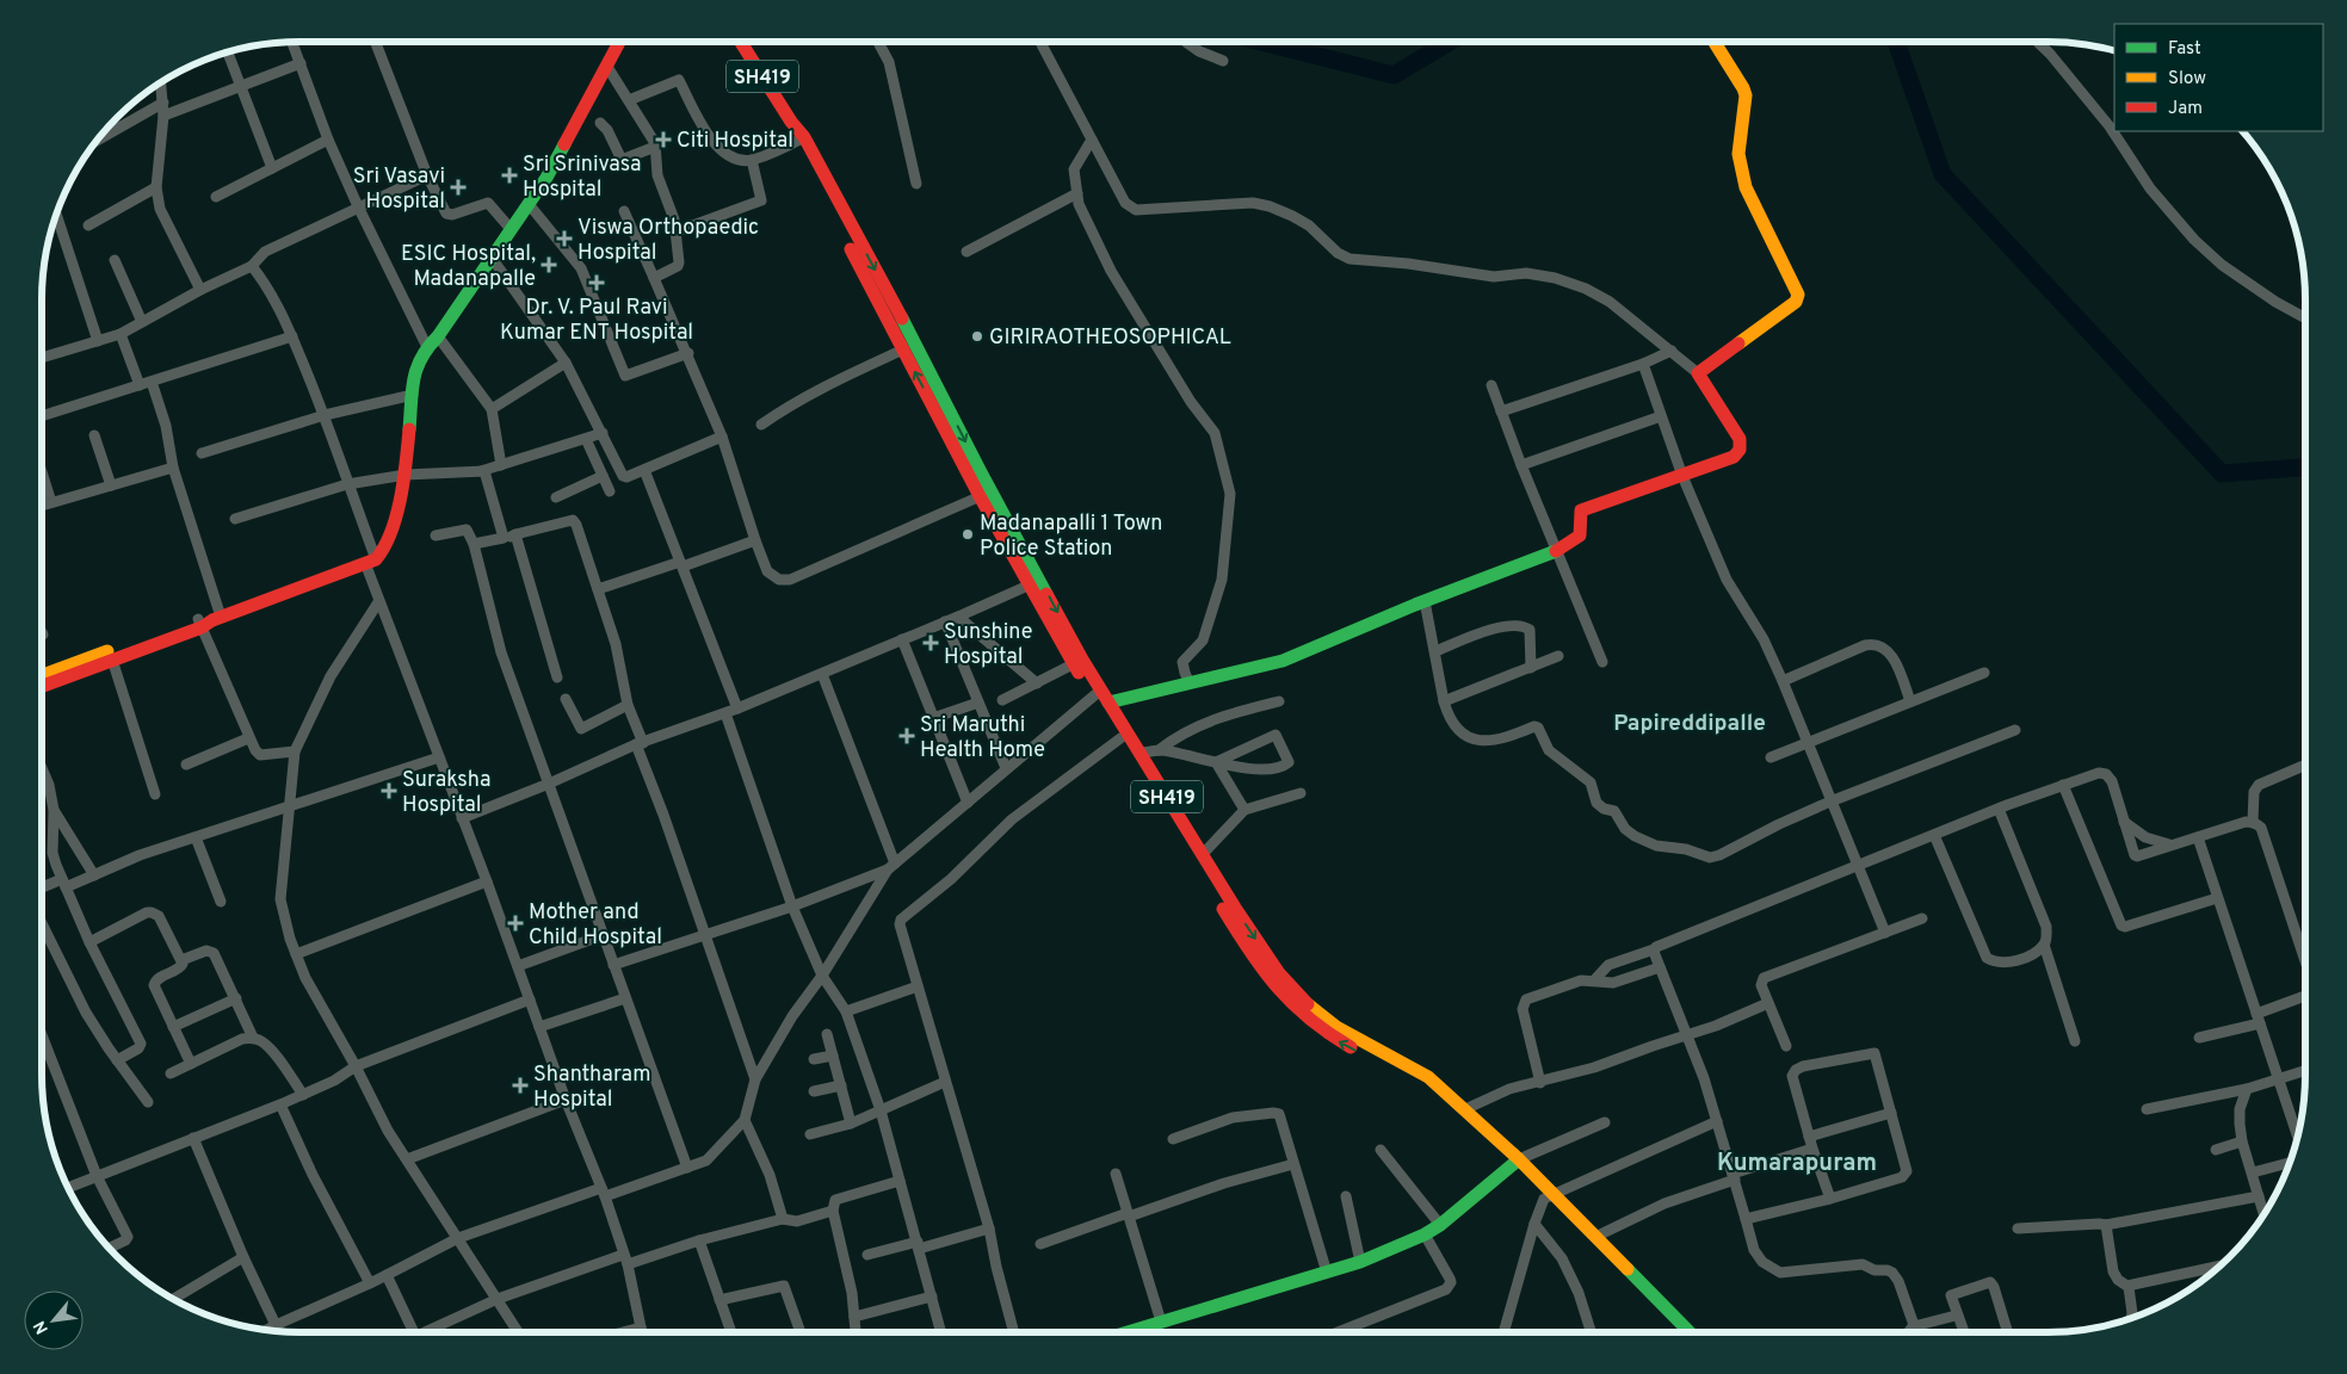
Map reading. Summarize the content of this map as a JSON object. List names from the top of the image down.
{
  "streets": {
    "main road": ["SH419"]
  },
  "districts": ["Papireddipalle", "Kumarapuram"],
  "places": {
    "health": [
      "Citi Hospital",
      "Sri Srinivasa Hospital",
      "Sri Vasavi Hospital",
      "Viswa Orthopaedic Hospital",
      "ESIC Hospital, Madanapalle",
      "Dr. V. Paul Ravi Kumar ENT Hospital",
      "Sunshine Hospital",
      "Sri Maruthi Health Home",
      "Suraksha Hospital",
      "Mother and Child Hospital",
      "Shantharam Hospital"
    ],
    "other": ["GIRIRAOTHEOSOPHICAL", "Madanapalli 1 Town Police Station"]
  },
  "legend": ["Fast", "Slow", "Jam"],
  "north": "bottom left"
}
